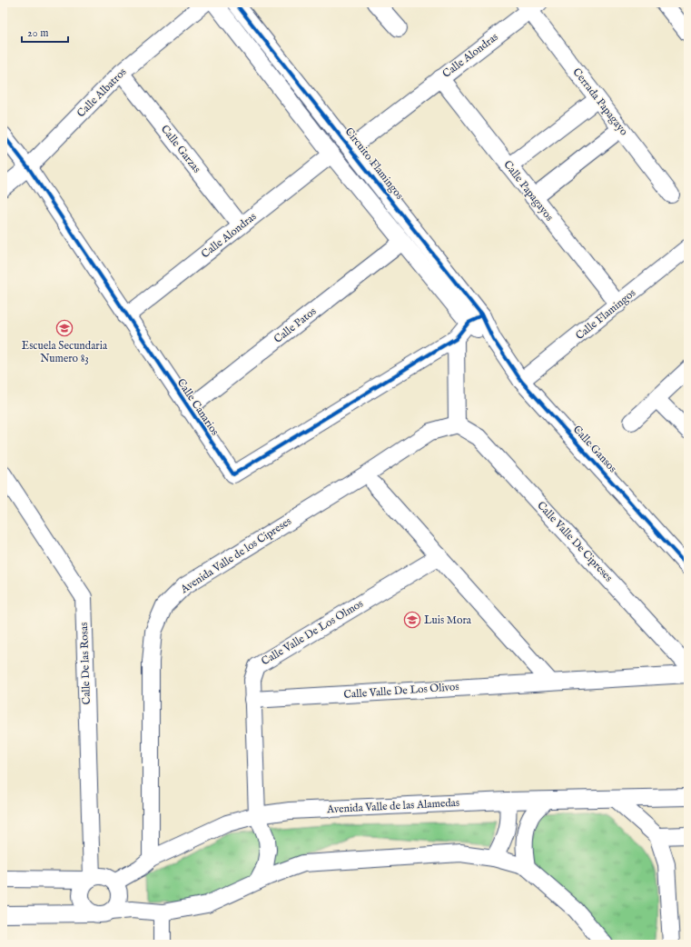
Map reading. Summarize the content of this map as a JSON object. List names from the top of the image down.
{
  "streets": {
    "street": [
      "Calle Alondras",
      "Calle Albatros",
      "Cerrada Papagayo",
      "Calle Garzas",
      "Circuito Flamingos",
      "Calle Papagayos",
      "Calle Flamingos",
      "Calle Patos",
      "Calle Canarios",
      "Calle Gansos",
      "Calle Valle De Cipreses",
      "Avenida Valle de los Cipreses",
      "Calle Valle De Los Olmos",
      "Calle De las Rosas",
      "Calle Valle De Los Olivos",
      "Avenida Valle de las Alamedas"
    ]
  },
  "crossings": [
    ["Calle Alondras", "Cerrada Papagayo"],
    ["Calle Alondras", "Calle Garzas"],
    ["Calle Alondras", "Circuito Flamingos"],
    ["Calle Alondras", "Calle Papagayos"],
    ["Calle Alondras", "Calle Canarios"],
    ["Calle Albatros", "Calle Garzas"],
    ["Calle Albatros", "Calle Canarios"],
    ["Circuito Flamingos", "Calle Patos"],
    ["Circuito Flamingos", "Calle Canarios"],
    ["Circuito Flamingos", "Calle Gansos"],
    ["Calle Papagayos", "Calle Flamingos"],
    ["Calle Flamingos", "Calle Gansos"],
    ["Calle Patos", "Calle Canarios"],
    ["Calle Valle De Cipreses", "Avenida Valle de los Cipreses"],
    ["Avenida Valle de los Cipreses", "Avenida Valle de las Alamedas"],
    ["Calle Valle De Los Olmos", "Calle Valle De Los Olivos"],
    ["Calle Valle De Los Olmos", "Avenida Valle de las Alamedas"],
    ["Calle De las Rosas", "Avenida Valle de las Alamedas"]
  ],
  "places": {
    "school or university": ["Escuela Secundaria Numero 83", "Luis Mora"]
  },
  "scale_bar": "20 m"
}
